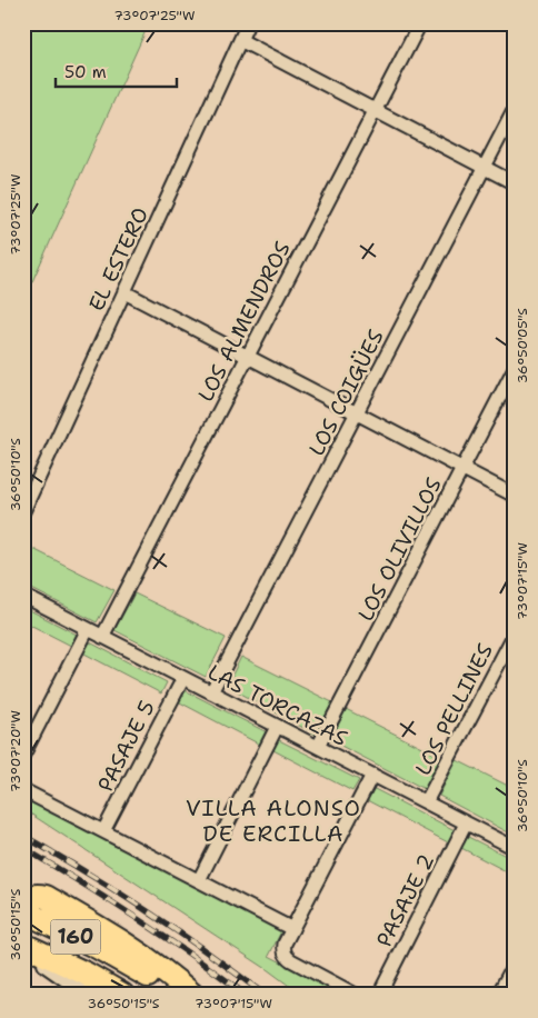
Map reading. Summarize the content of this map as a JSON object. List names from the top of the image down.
{
  "streets": {
    "highway": ["160"],
    "street": [
      "EL ESTERO",
      "LOS ALMENDROS",
      "LOS COIGÜES",
      "LOS OLIVILLOS",
      "LAS TORCAZAS",
      "LOS PELLINES",
      "PASAJE 5",
      "PASAJE 2"
    ]
  },
  "crossings": [
    ["LOS ALMENDROS", "LAS TORCAZAS"],
    ["LOS COIGÜES", "LAS TORCAZAS"],
    ["LOS OLIVILLOS", "LAS TORCAZAS"],
    ["LAS TORCAZAS", "LOS PELLINES"],
    ["LAS TORCAZAS", "PASAJE 5"],
    ["LAS TORCAZAS", "PASAJE 2"]
  ],
  "districts": ["VILLA ALONSO DE ERCILLA"],
  "scale_bar": "50 m",
  "coordinates": [
    "73°07'25\"W",
    "36°50'05\"S",
    "36°50'10\"S",
    "73°07'15\"W",
    "73°07'20\"W",
    "36°50'15\"S"
  ]
}
